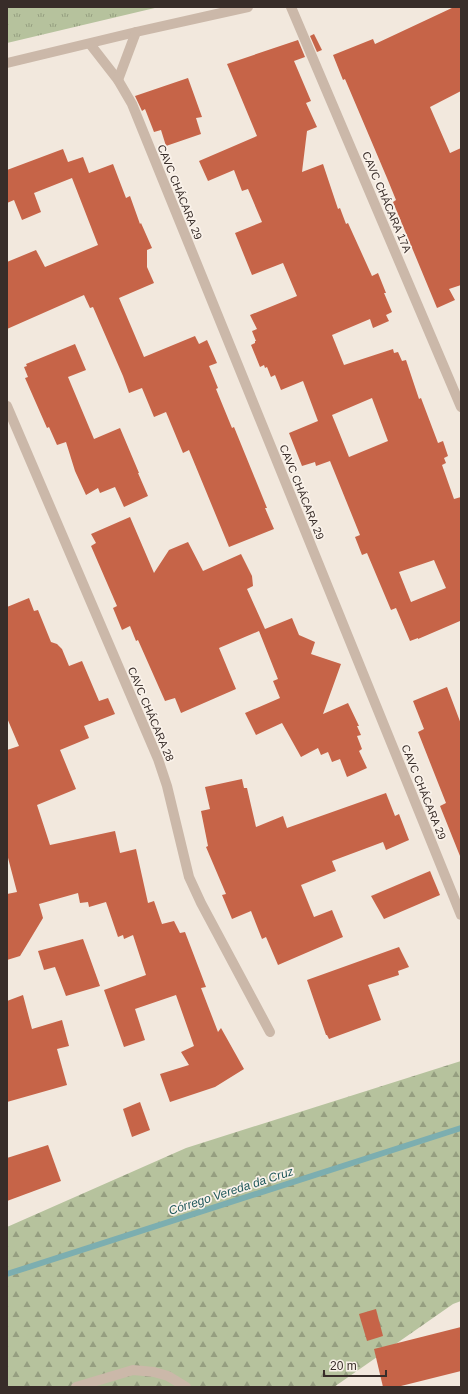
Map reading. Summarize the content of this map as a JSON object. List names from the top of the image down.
{
  "streets": {
    "street": ["CAVC CHÁCARA 29", "CAVC CHÁCARA 17A", "CAVC CHÁCARA 28"]
  },
  "water": ["Córrego Vereda da Cruz"],
  "scale_bar": "20 m"
}
